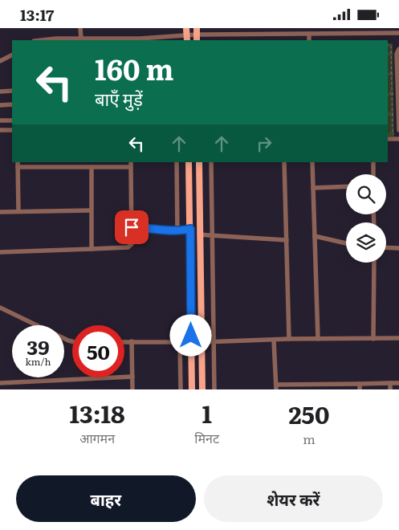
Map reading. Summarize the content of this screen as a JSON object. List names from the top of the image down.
{
  "page": {
    "status": "13:17",
    "turn": ["160 m", "बाएँ मुड़ें"],
    "speed": "39 km/h",
    "limit": "50",
    "eta": [
      "13:18",
      "आगमन",
      "1",
      "मिनट",
      "250",
      "m"
    ],
    "buttons": ["बाहर", "शेयर करें"]
  }
}
